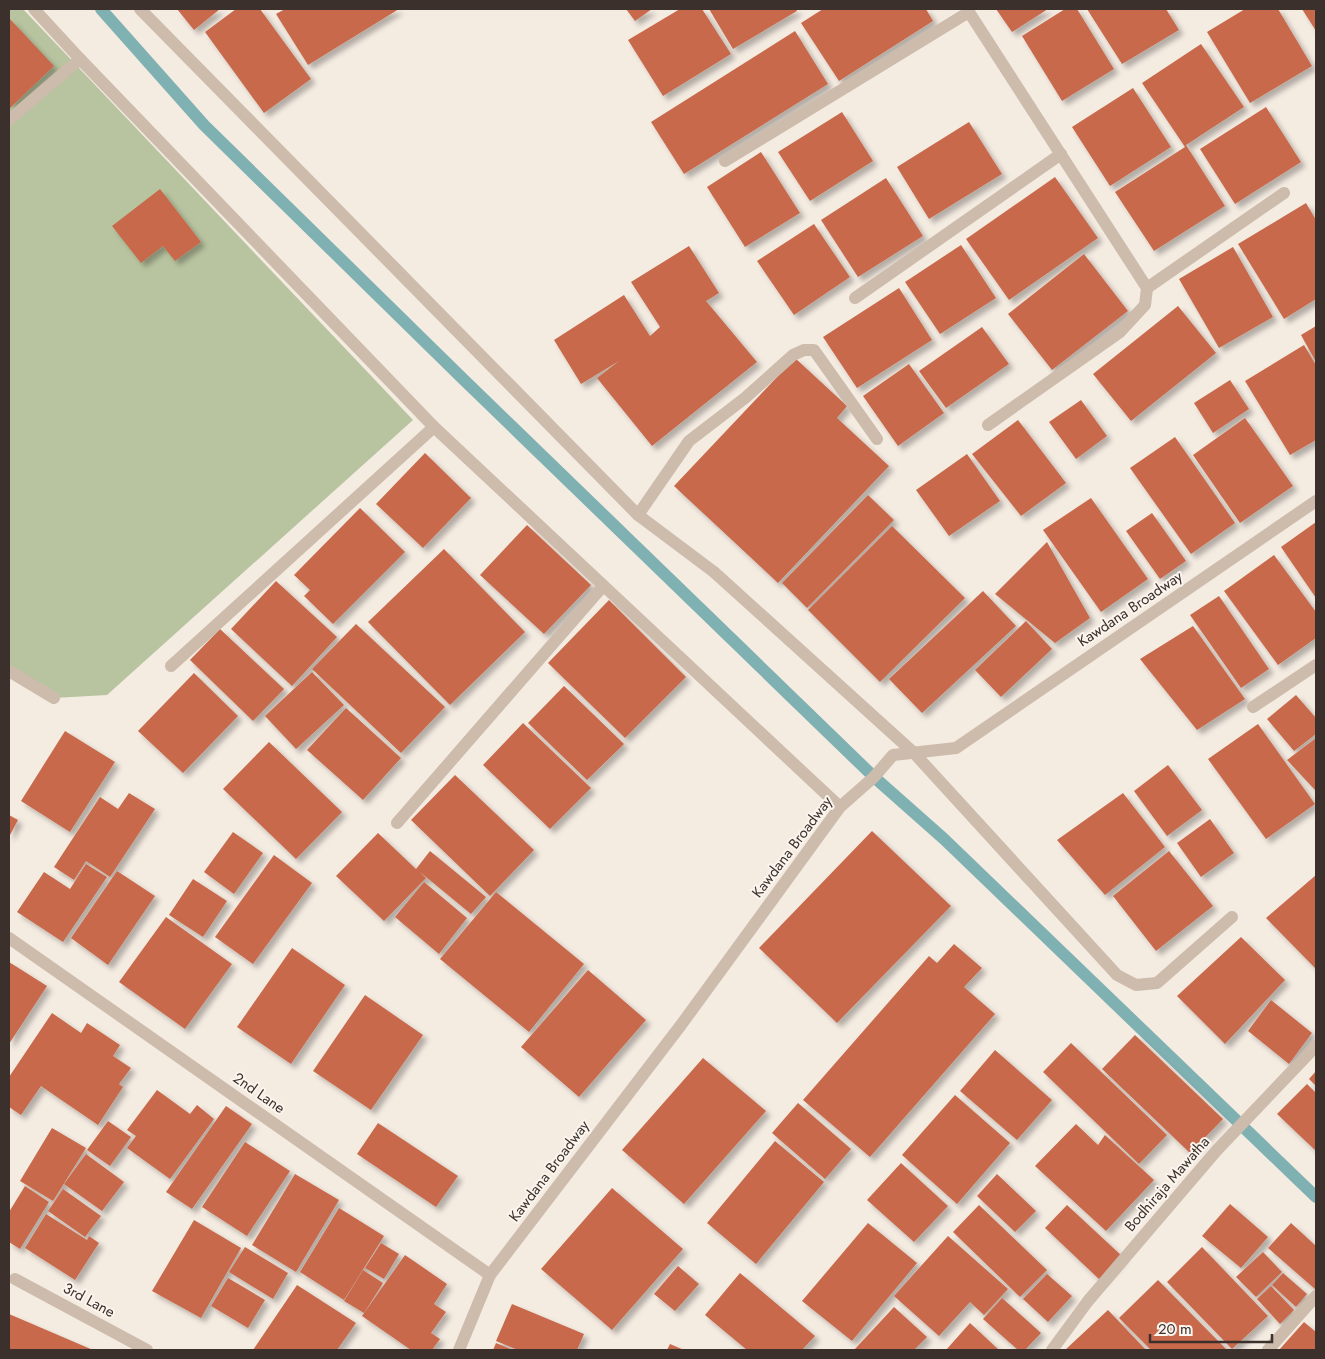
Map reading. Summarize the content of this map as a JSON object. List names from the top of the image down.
{
  "streets": {
    "street": [
      "Kawdana Broadway",
      "2nd Lane",
      "Bodhiraja Mawatha",
      "3rd Lane"
    ]
  },
  "crossings": [
    ["Kawdana Broadway", "2nd Lane"]
  ],
  "scale_bar": "20 m"
}
